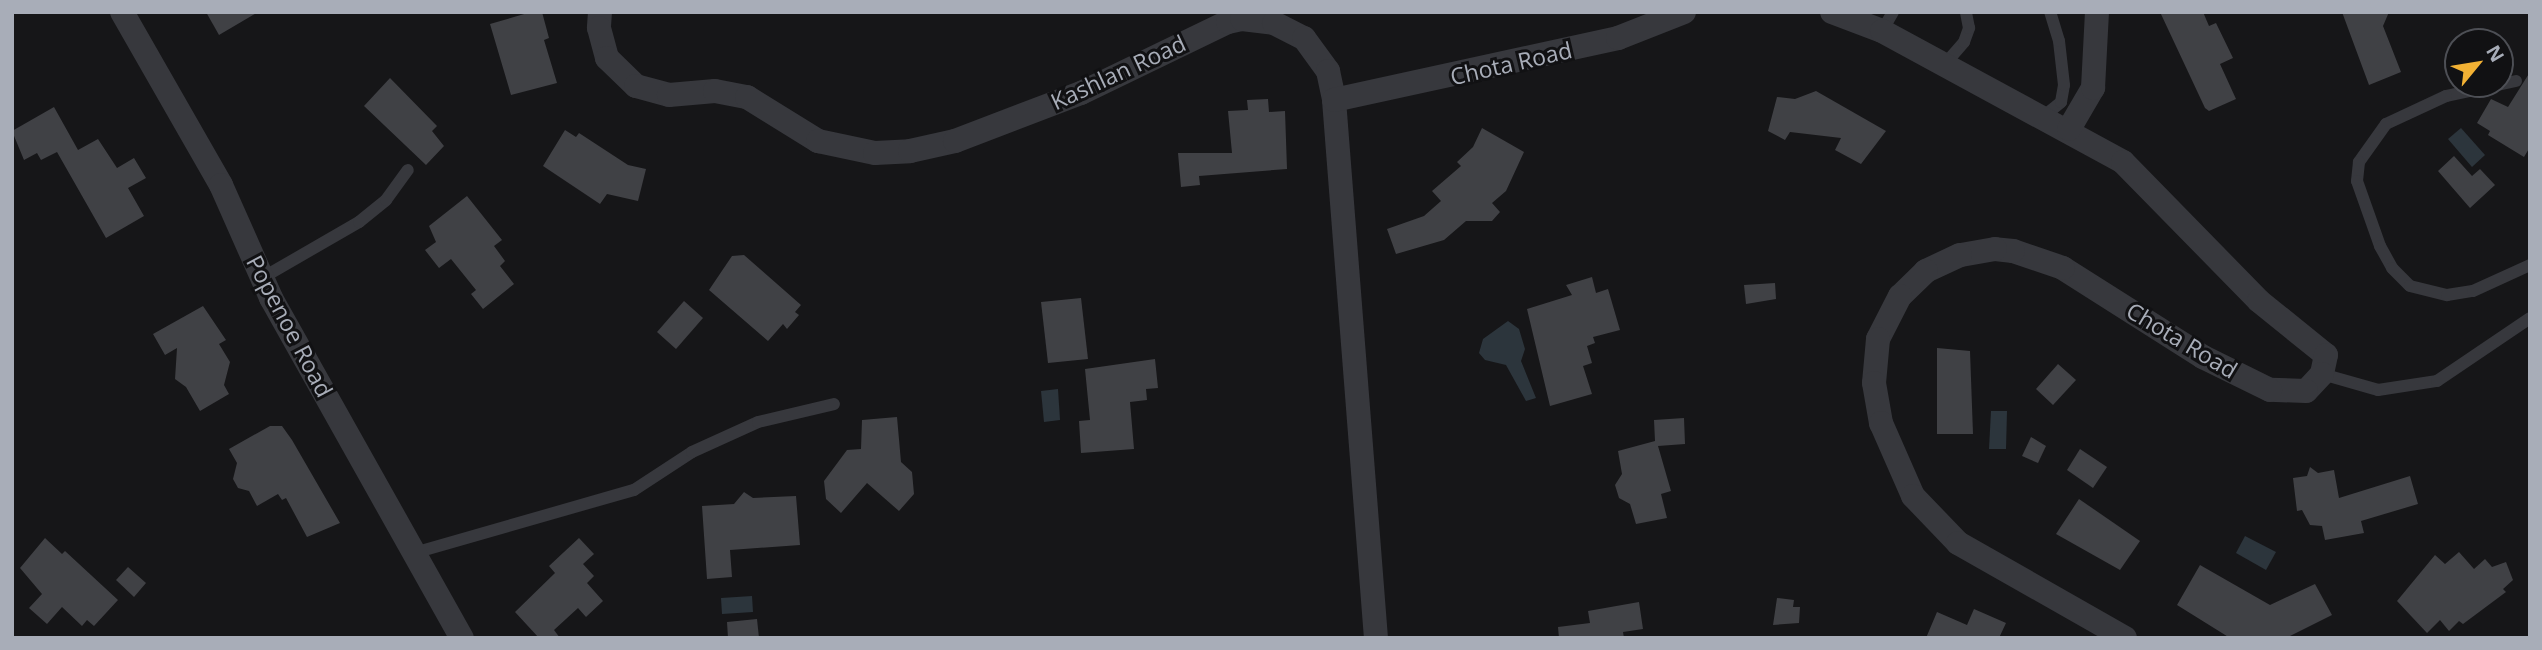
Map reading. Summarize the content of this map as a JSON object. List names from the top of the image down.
{
  "streets": {
    "street": ["Chota Road", "Kashlan Road", "Popenoe Road"]
  },
  "crossings": [
    ["Chota Road", "Kashlan Road"]
  ],
  "north": "top right"
}
